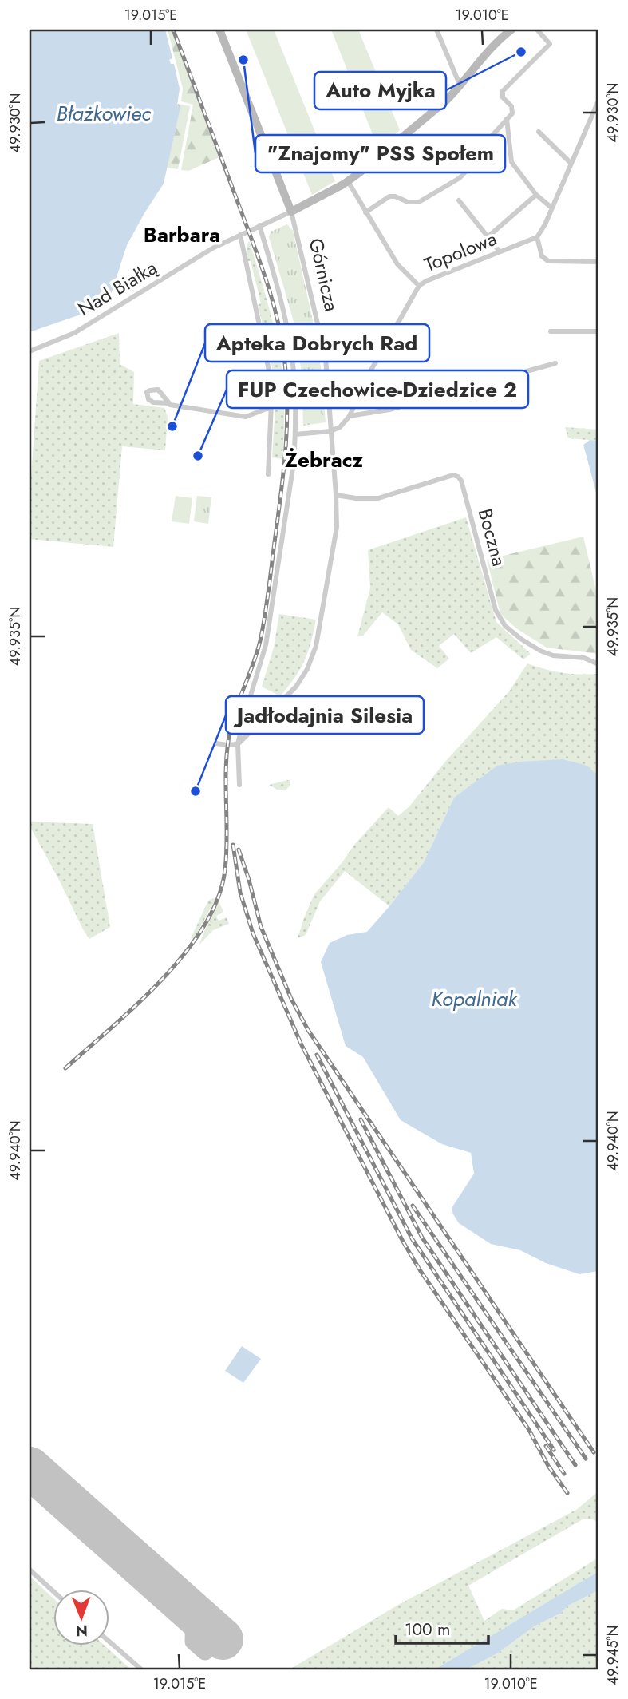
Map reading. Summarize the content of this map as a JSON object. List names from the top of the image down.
{
  "streets": {
    "street": [
      "Topolowa",
      "Górnicza",
      "Nad Białką",
      "Boczna"
    ]
  },
  "crossings": [
    ["Topolowa", "Górnicza"],
    ["Górnicza", "Nad Białką"],
    ["Górnicza", "Boczna"]
  ],
  "districts": ["Barbara", "Żebracz"],
  "water": ["Błażkowiec", "Kopalniak"],
  "places": [
    "Auto Myjka",
    "\"Znajomy\" PSS Społem",
    "Apteka Dobrych Rad",
    "FUP Czechowice-Dziedzice 2",
    "Jadłodajnia Silesia"
  ],
  "scale_bar": "100 m",
  "north": "bottom",
  "coordinates": [
    "19.015°E",
    "19.010°E",
    "49.930°N",
    "49.935°N",
    "49.940°N",
    "49.945°N"
  ]
}
